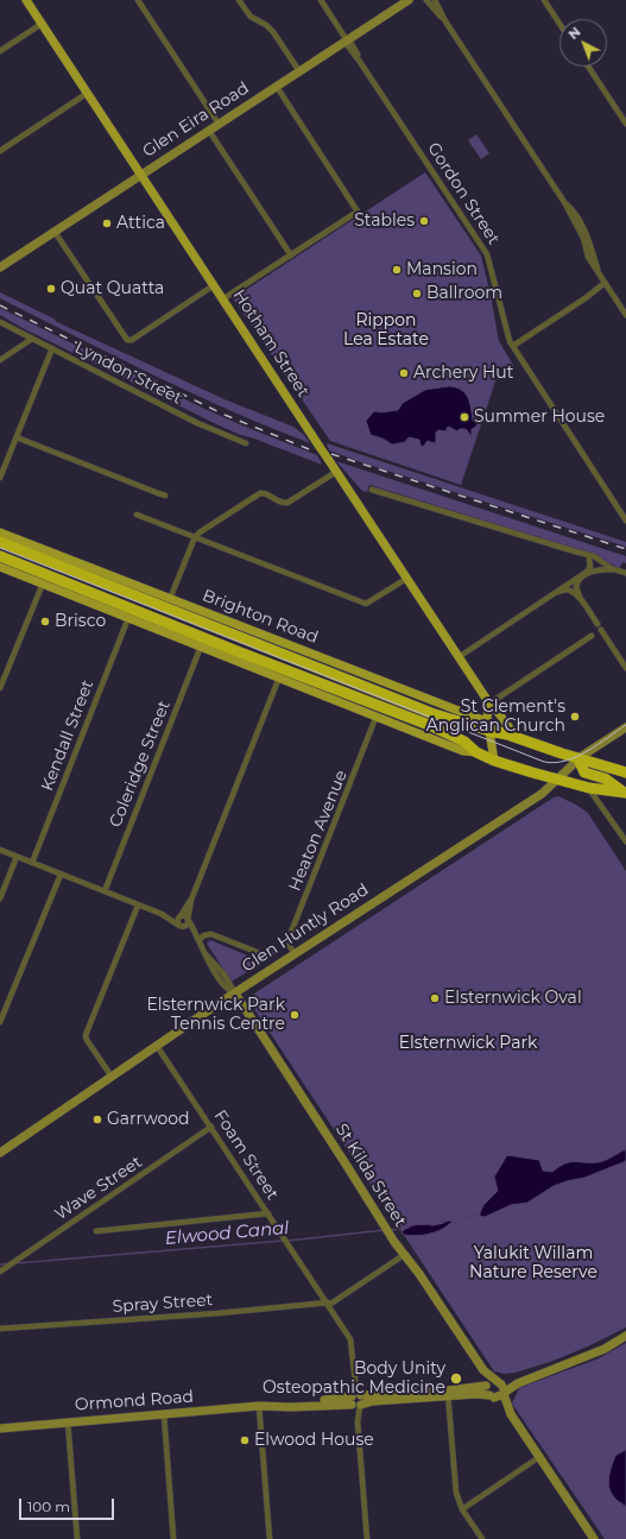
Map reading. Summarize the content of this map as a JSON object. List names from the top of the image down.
{
  "streets": {
    "highway": ["Brighton Road"],
    "main road": [
      "Glen Eira Road",
      "Hotham Street",
      "Glen Huntly Road",
      "St Kilda Street",
      "Ormond Road"
    ],
    "street": [
      "Gordon Street",
      "Lyndon Street",
      "Kendall Street",
      "Coleridge Street",
      "Heaton Avenue",
      "Foam Street",
      "Wave Street",
      "Spray Street"
    ]
  },
  "crossings": [
    ["Glen Eira Road", "Gordon Street"],
    ["Glen Eira Road", "Hotham Street"],
    ["Hotham Street", "Brighton Road"],
    ["Brighton Road", "Glen Huntly Road"],
    ["Heaton Avenue", "Glen Huntly Road"],
    ["Glen Huntly Road", "Foam Street"],
    ["Glen Huntly Road", "St Kilda Street"],
    ["Foam Street", "Wave Street"],
    ["Foam Street", "Spray Street"],
    ["Foam Street", "Ormond Road"],
    ["St Kilda Street", "Spray Street"],
    ["St Kilda Street", "Ormond Road"]
  ],
  "water": ["Elwood Canal"],
  "parks": ["Rippon Lea Estate", "Elsternwick Park", "Yalukit Willam Nature Reserve"],
  "places": [
    "Stables",
    "Attica",
    "Mansion",
    "Quat Quatta",
    "Ballroom",
    "Archery Hut",
    "Summer House",
    "Brisco",
    "St Clement's Anglican Church",
    "Elsternwick Oval",
    "Elsternwick Park Tennis Centre",
    "Garrwood",
    "Body Unity Osteopathic Medicine",
    "Elwood House"
  ],
  "scale_bar": "100 m",
  "north": "top left"
}
